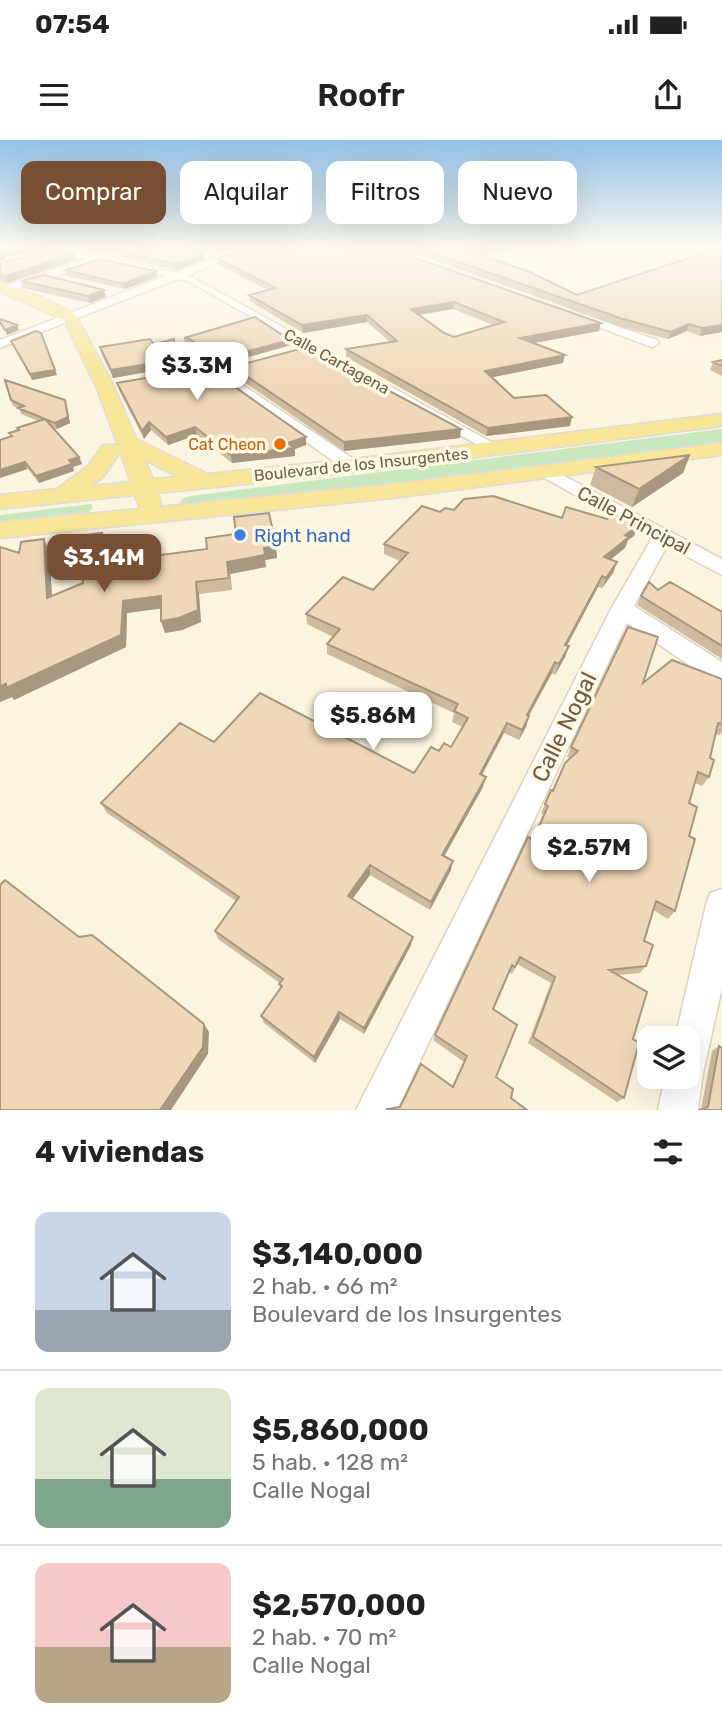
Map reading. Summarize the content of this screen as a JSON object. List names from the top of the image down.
{
  "streets": {
    "main road": ["Boulevard de los Insurgentes"],
    "street": ["Calle Cartagena", "Calle Principal", "Calle Nogal"]
  },
  "crossings": [
    ["Calle Cartagena", "Boulevard de los Insurgentes"],
    ["Boulevard de los Insurgentes", "Calle Principal"],
    ["Calle Principal", "Calle Nogal"]
  ],
  "places": ["Cat Cheon", "Right hand"],
  "page": {
    "status": "07:54",
    "header": "Roofr",
    "chip": [
      "Comprar",
      "Alquilar",
      "Filtros",
      "Nuevo"
    ],
    "price": [
      "$3.3M",
      "$3.14M",
      "$5.86M",
      "$2.57M"
    ],
    "heading": "4 viviendas",
    "list": [
      {
        "name": "$3,140,000",
        "note": "2 hab. · 66 m² · Boulevard de los Insurgentes"
      },
      {
        "name": "$5,860,000",
        "note": "5 hab. · 128 m² · Calle Nogal"
      },
      {
        "name": "$2,570,000",
        "note": "2 hab. · 70 m² · Calle Nogal"
      }
    ]
  }
}
